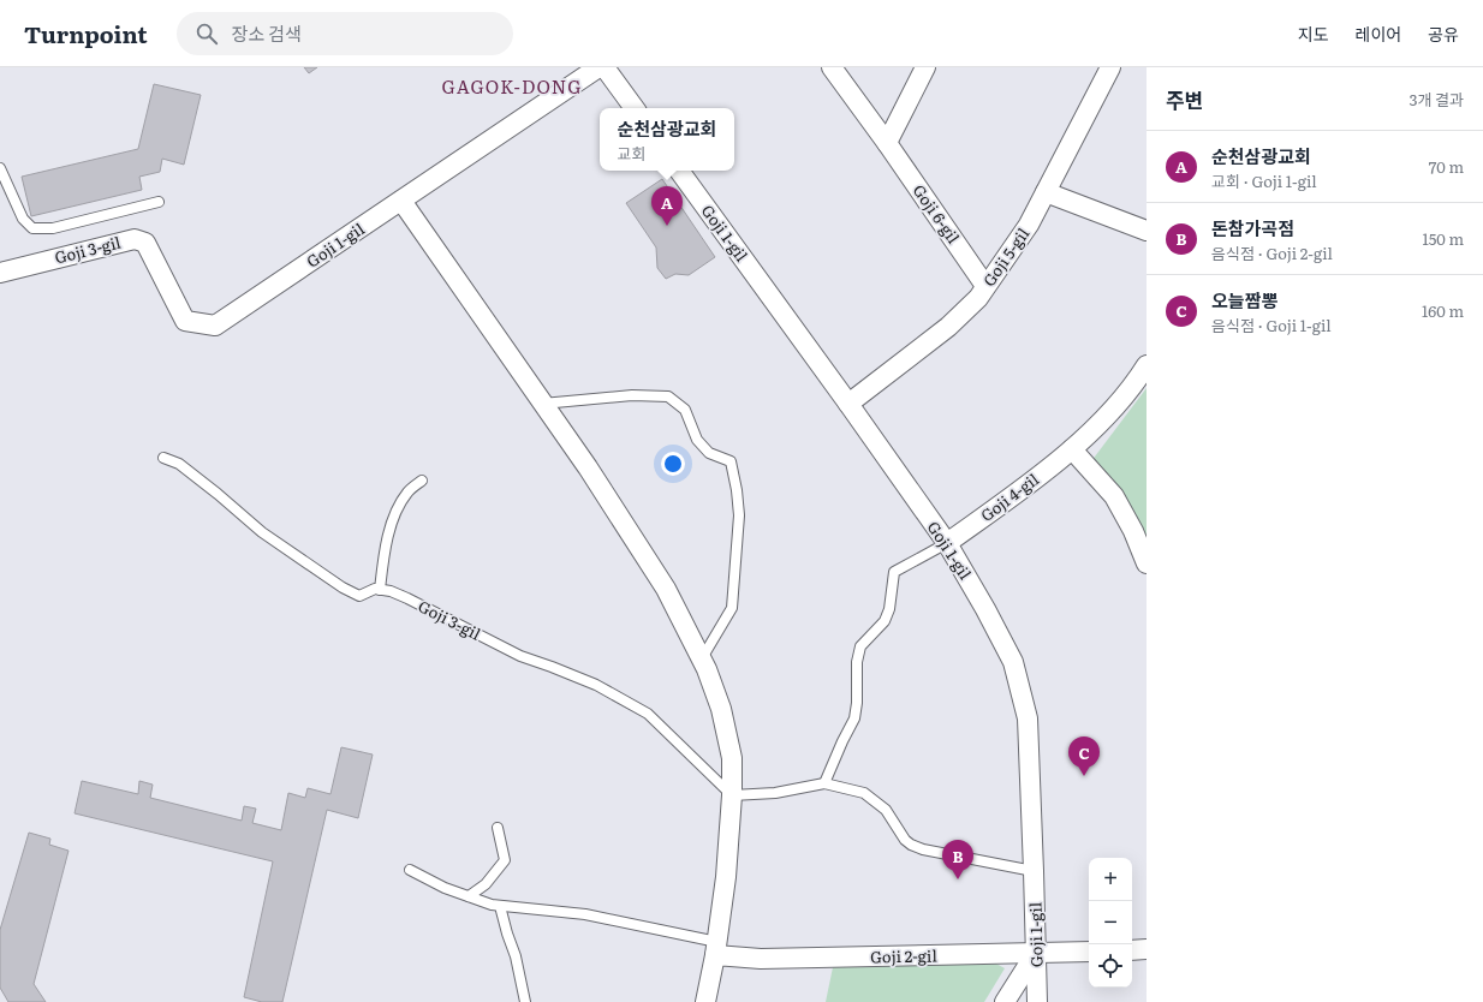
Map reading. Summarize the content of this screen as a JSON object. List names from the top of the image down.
{
  "streets": {
    "street": [
      "Goji 6-gil",
      "Goji 1-gil",
      "Goji 3-gil",
      "Goji 5-gil",
      "Goji 4-gil",
      "Goji 2-gil"
    ]
  },
  "crossings": [
    ["Goji 6-gil", "Goji 5-gil"],
    ["Goji 1-gil", "Goji 3-gil"],
    ["Goji 1-gil", "Goji 5-gil"],
    ["Goji 1-gil", "Goji 4-gil"],
    ["Goji 1-gil", "Goji 2-gil"]
  ],
  "districts": ["GAGOK-DONG"],
  "page": {
    "header": "Turnpoint",
    "search": "장소 검색",
    "nav": ["지도", "레이어", "공유"],
    "heading": ["주변", "3개 결과"],
    "popup": ["순천삼광교회", "교회"],
    "list": [
      {
        "mark": "A",
        "name": "순천삼광교회",
        "note": "교회 · Goji 1-gil",
        "value": "70 m"
      },
      {
        "mark": "B",
        "name": "돈참가곡점",
        "note": "음식점 · Goji 2-gil",
        "value": "150 m"
      },
      {
        "mark": "C",
        "name": "오늘짬뽕",
        "note": "음식점 · Goji 1-gil",
        "value": "160 m"
      }
    ],
    "pins": ["A", "C", "B"],
    "map_buttons": ["+", "−"]
  }
}
